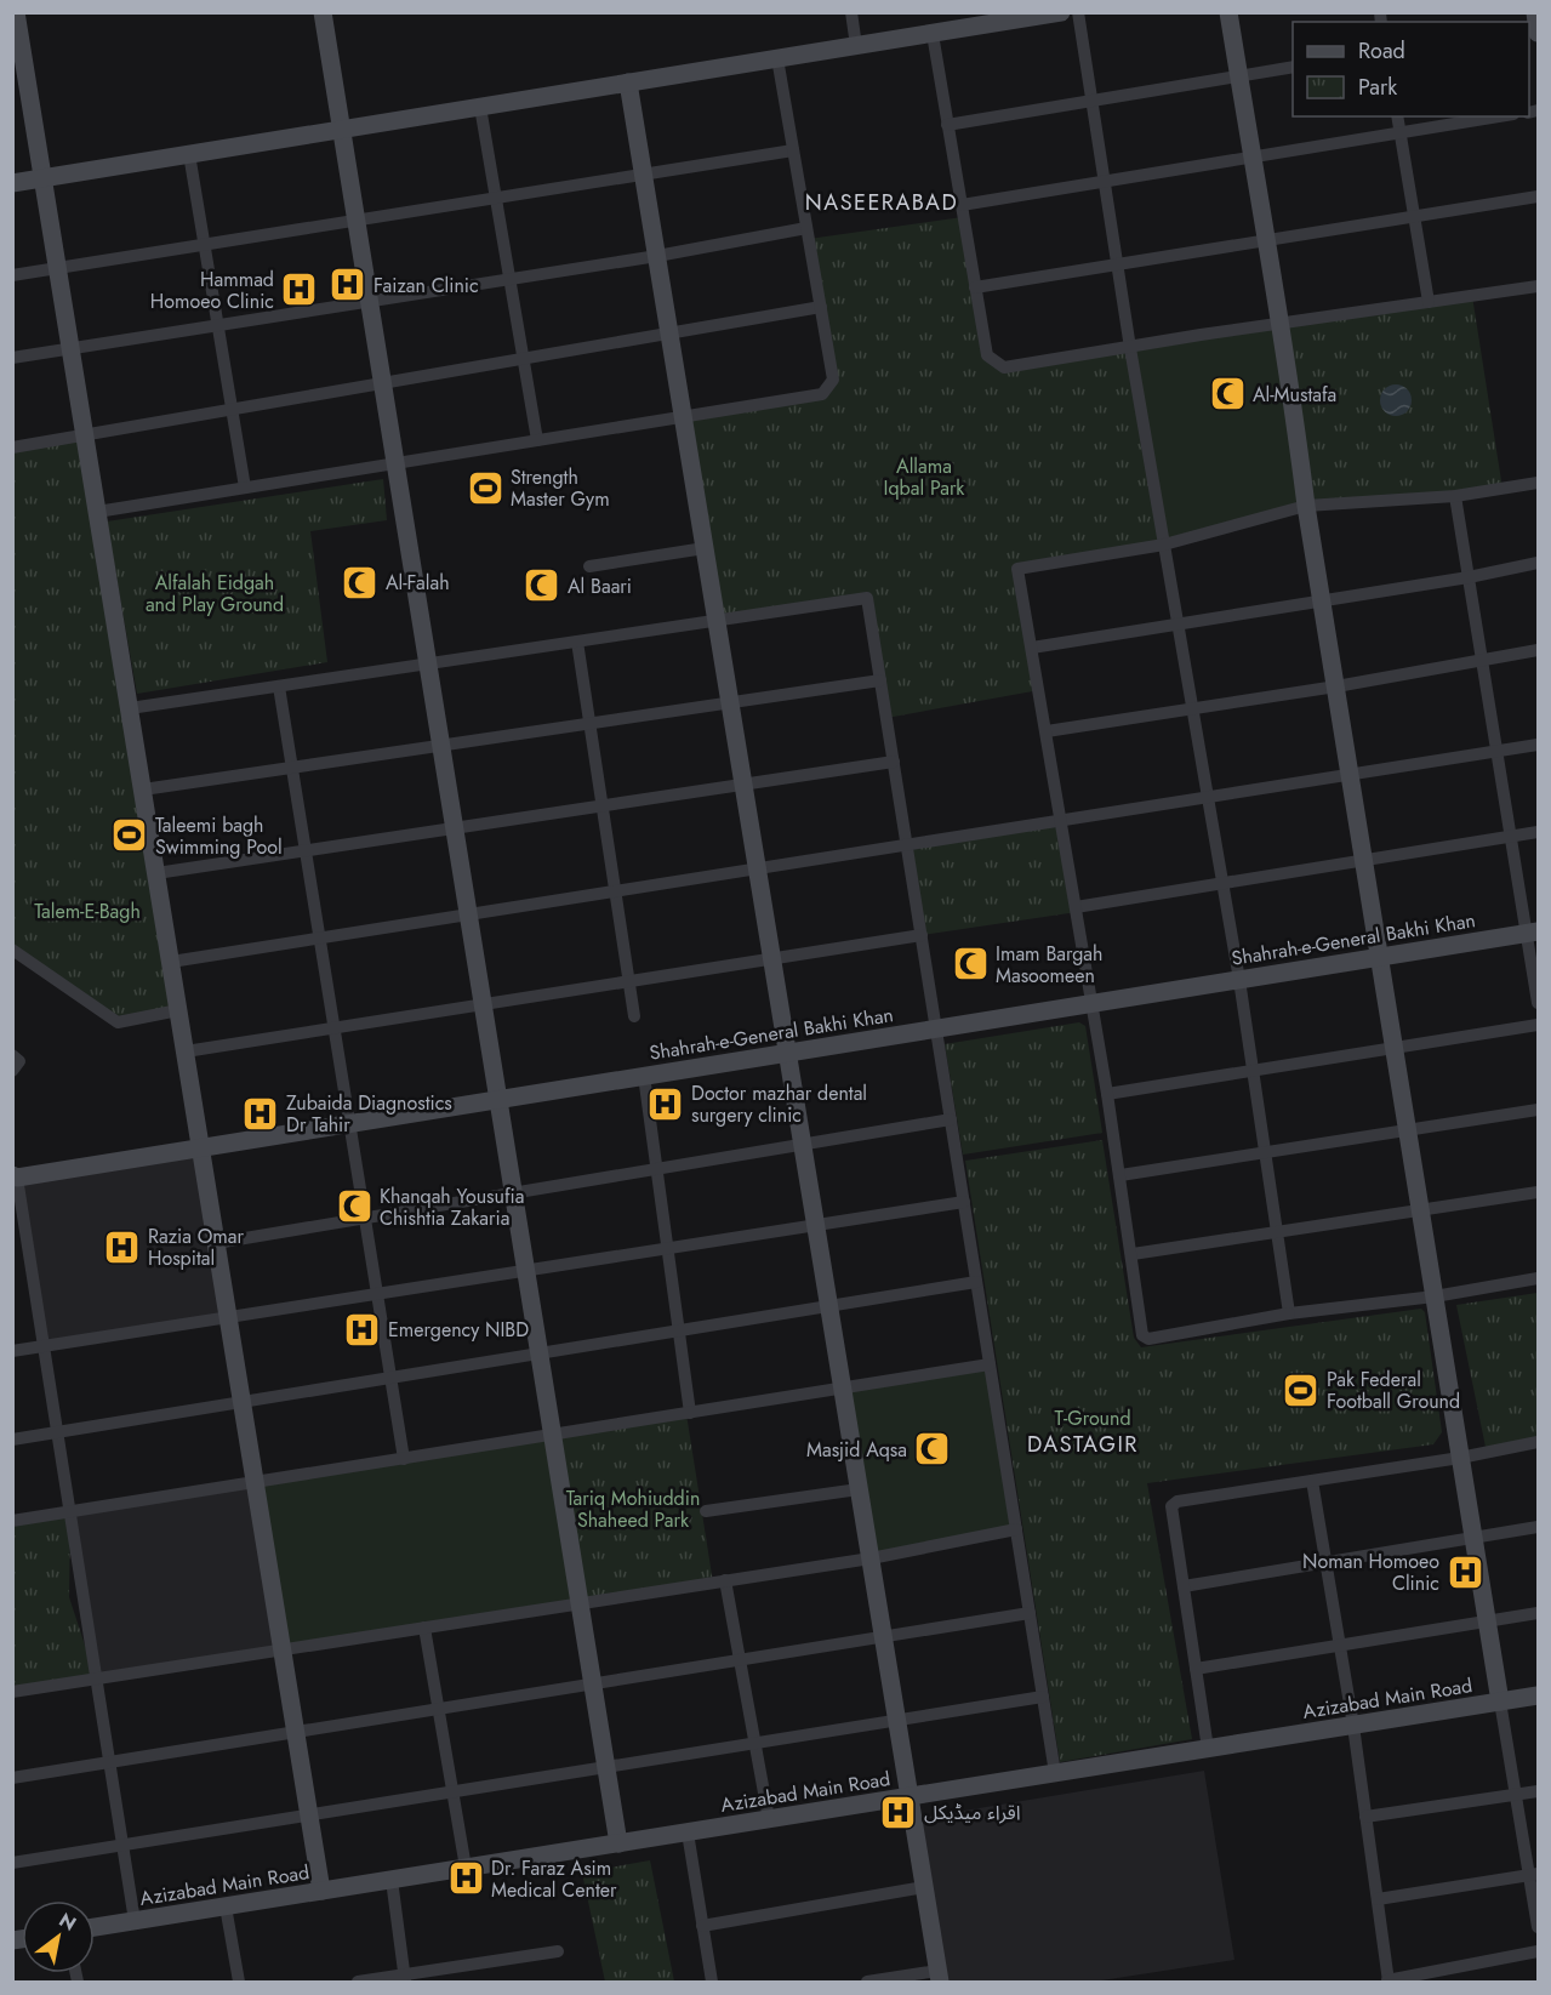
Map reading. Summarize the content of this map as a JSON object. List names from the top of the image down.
{
  "streets": {
    "street": ["Shahrah-e-General Bakhi Khan", "Azizabad Main Road"]
  },
  "districts": ["NASEERABAD", "DASTAGIR"],
  "parks": [
    "Allama Iqbal Park",
    "Alfalah Eidgah and Play Ground",
    "Talem-E-Bagh",
    "T-Ground",
    "Tariq Mohiuddin Shaheed Park"
  ],
  "places": {
    "hospital": [
      "Faizan Clinic",
      "Hammad Homoeo Clinic",
      "Doctor mazhar dental surgery clinic",
      "Zubaida Diagnostics Dr Tahir",
      "Razia Omar Hospital",
      "Emergency NIBD",
      "Noman Homoeo Clinic",
      "اقراء میڈیکل",
      "Dr. Faraz Asim Medical Center"
    ],
    "mosque": [
      "Al-Mustafa",
      "Al-Falah",
      "Al Baari",
      "Imam Bargah Masoomeen",
      "Khanqah Yousufia Chishtia Zakaria",
      "Masjid Aqsa"
    ],
    "sports": ["Strength Master Gym", "Taleemi bagh Swimming Pool", "Pak Federal Football Ground"]
  },
  "legend": ["Road", "Park"],
  "north": "top right"
}
